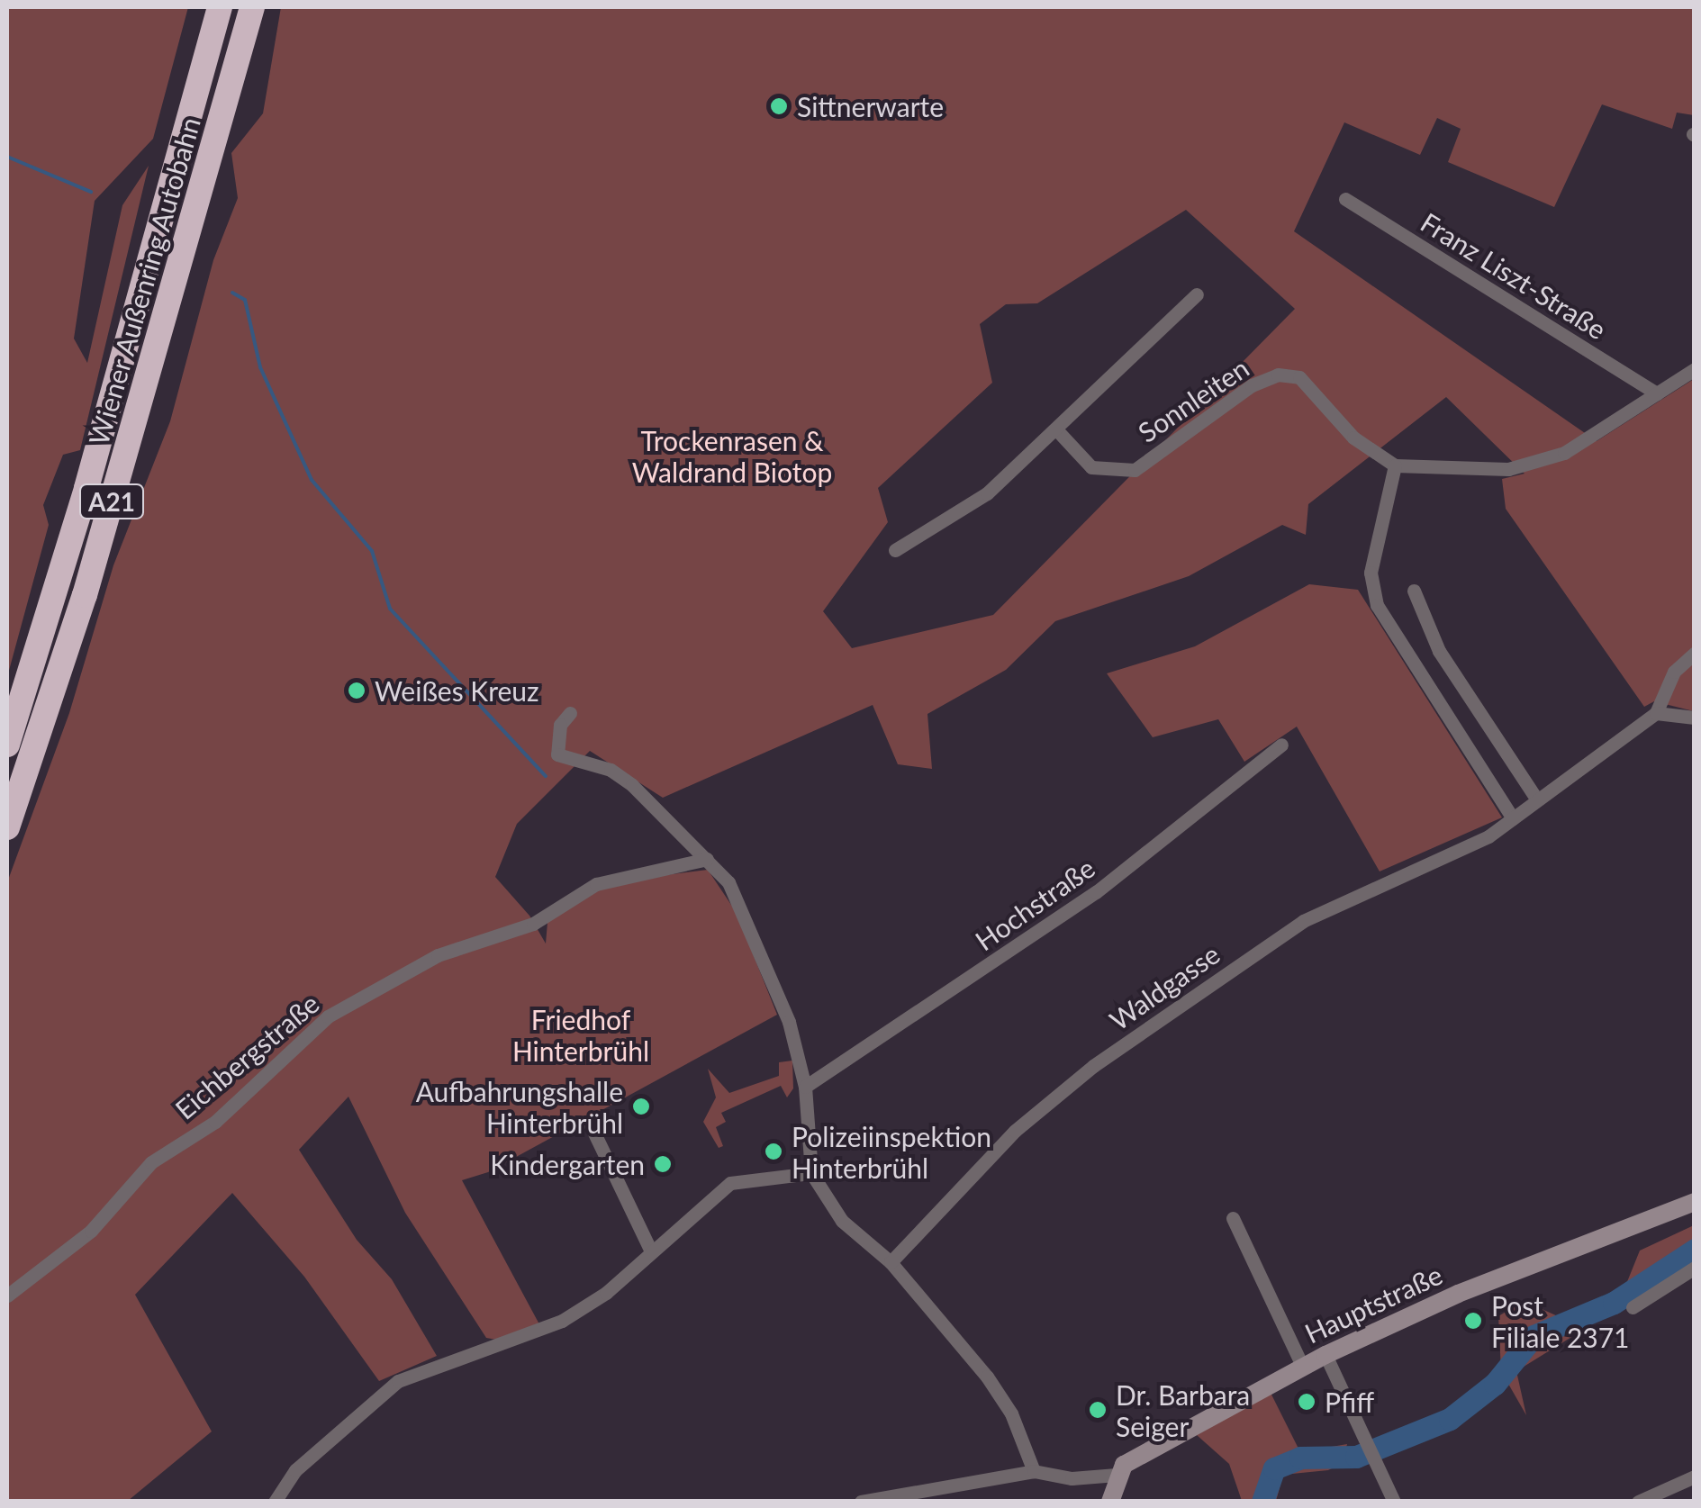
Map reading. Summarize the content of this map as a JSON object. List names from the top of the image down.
{
  "streets": {
    "highway": ["Wiener Außenring Autobahn", "A21"],
    "main road": ["Hauptstraße"],
    "street": [
      "Franz Liszt-Straße",
      "Sonnleiten",
      "Hochstraße",
      "Waldgasse",
      "Eichbergstraße"
    ]
  },
  "parks": ["Trockenrasen & Waldrand Biotop", "Friedhof Hinterbrühl"],
  "places": [
    "Sittnerwarte",
    "Weißes Kreuz",
    "Aufbahrungshalle Hinterbrühl",
    "Polizeiinspektion Hinterbrühl",
    "Kindergarten",
    "Post Filiale 2371",
    "Pfiff",
    "Dr. Barbara Seiger"
  ]
}
